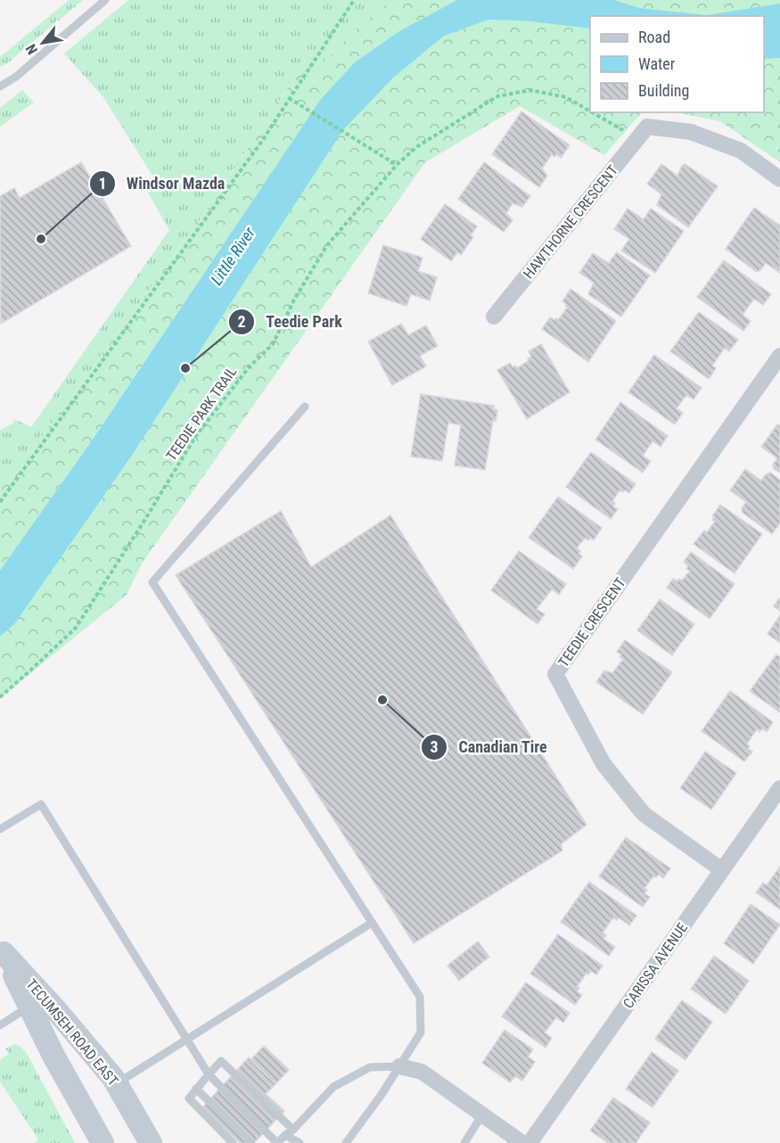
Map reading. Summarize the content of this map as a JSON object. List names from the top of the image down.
{
  "streets": {
    "main road": ["TECUMSEH ROAD EAST"],
    "street": ["HAWTHORNE CRESCENT", "TEEDIE CRESCENT", "CARISSA AVENUE"],
    "path": ["TEEDIE PARK TRAIL"]
  },
  "crossings": [
    ["TEEDIE CRESCENT", "CARISSA AVENUE"]
  ],
  "water": ["Little River"],
  "places": ["Windsor Mazda", "Teedie Park", "Canadian Tire"],
  "legend": ["Road", "Water", "Building"],
  "north": "bottom left"
}
